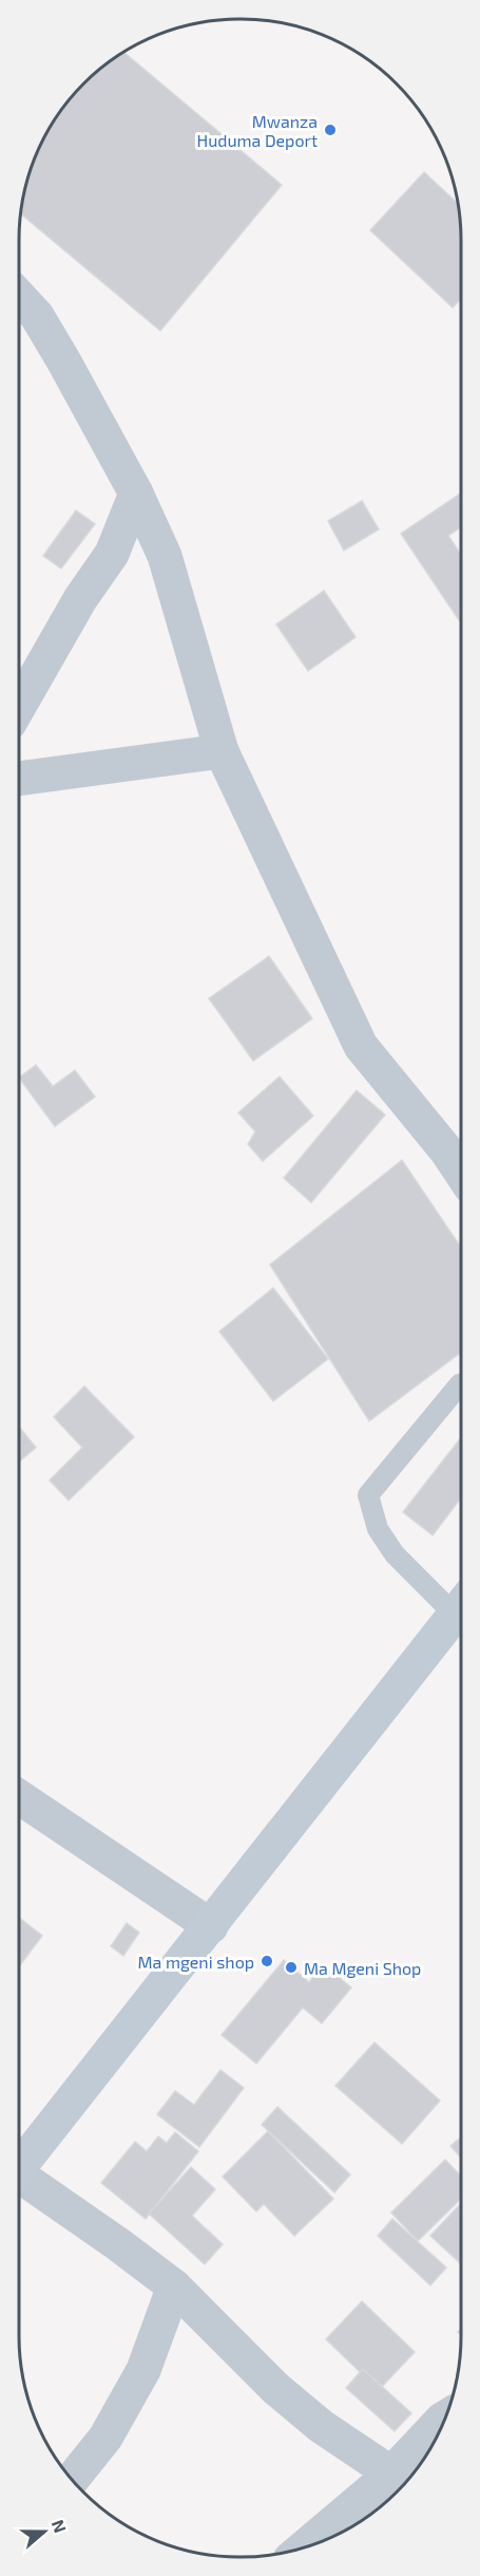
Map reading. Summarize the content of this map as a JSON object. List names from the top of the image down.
{
  "places": ["Mwanza Huduma Deport", "Ma mgeni shop", "Ma Mgeni Shop"],
  "north": "right"
}
